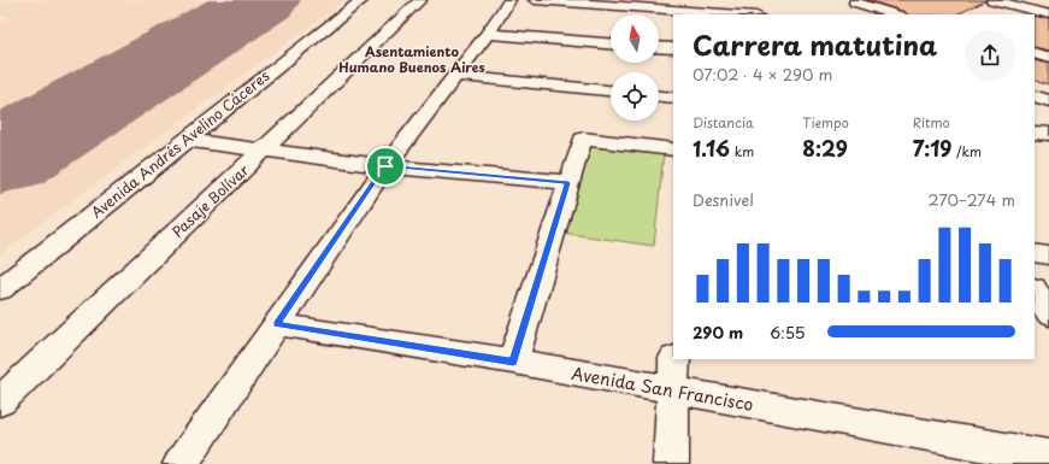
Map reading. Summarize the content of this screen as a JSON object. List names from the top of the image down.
{
  "streets": {
    "street": ["Avenida Andrés Avelino Cáceres", "Pasaje Bolívar", "Avenida San Francisco"]
  },
  "districts": ["Asentamiento Humano Buenos Aires"],
  "north": "top",
  "page": {
    "heading": ["Carrera matutina", "07:02 · 4 × 290 m"],
    "stats": [
      ["Distancia", "1.16 km"],
      ["Tiempo", "8:29"],
      ["Ritmo", "7:19 /km"]
    ],
    "chart": ["Desnivel", "270–274 m"],
    "list": [
      {
        "name": "290 m",
        "note": "6:55"
      }
    ]
  }
}
